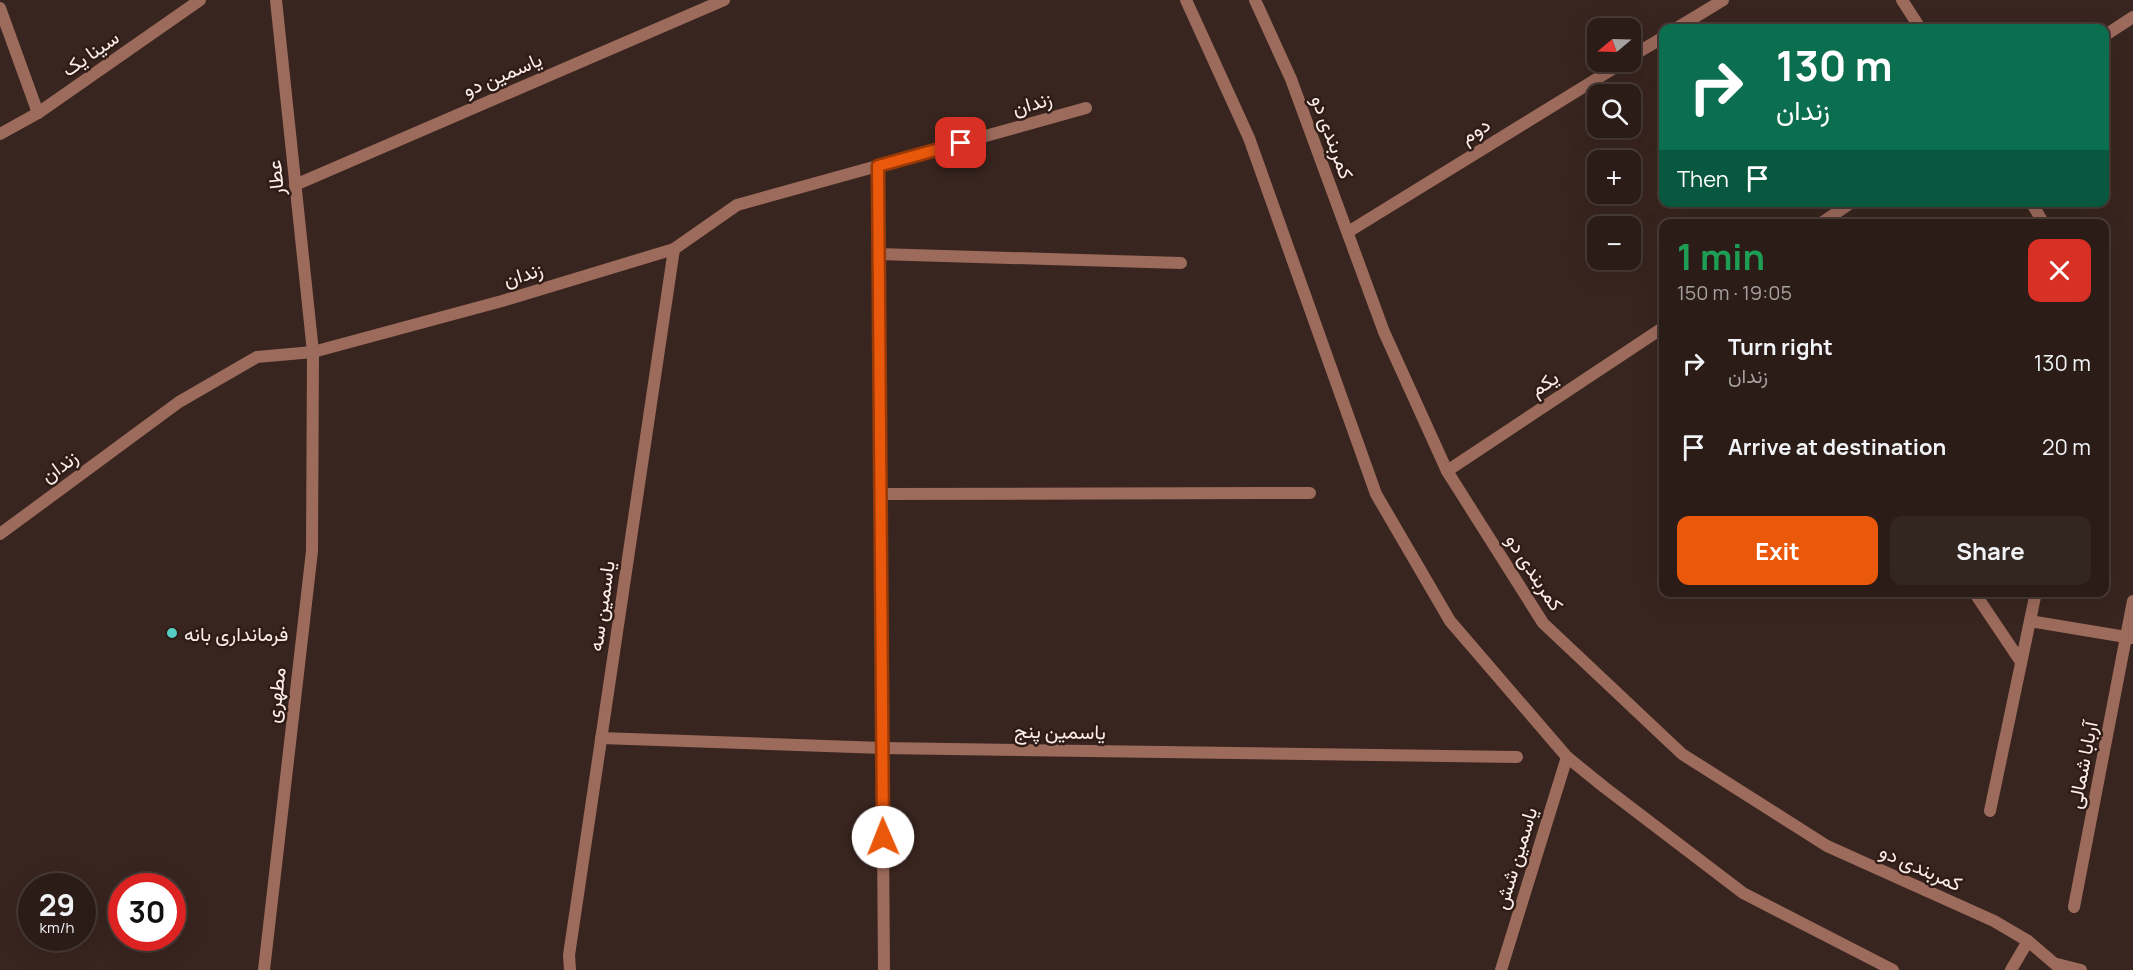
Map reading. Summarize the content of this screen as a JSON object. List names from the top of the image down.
{
  "streets": {
    "street": [
      "سینا یک",
      "یاسمین دو",
      "زندان",
      "دوم",
      "کمربندی دو",
      "عطار",
      "یکم",
      "یاسمین سه",
      "مطهری",
      "یاسمین پنج",
      "آربابا شمالی",
      "یاسمین شش"
    ]
  },
  "crossings": [
    ["یاسمین دو", "عطار"],
    ["زندان", "عطار"],
    ["زندان", "یاسمین سه"],
    ["زندان", "مطهری"],
    ["دوم", "کمربندی دو"],
    ["کمربندی دو", "یکم"],
    ["عطار", "مطهری"],
    ["یاسمین سه", "یاسمین پنج"]
  ],
  "places": ["فرمانداری بانه"],
  "north": "left",
  "page": {
    "map_buttons": ["+", "−"],
    "turn": ["130 m", "زندان"],
    "then": "Then",
    "heading": ["1 min", "150 m · 19:05"],
    "list": [
      {
        "name": "Turn right",
        "note": "زندان",
        "value": "130 m"
      },
      {
        "name": "Arrive at destination",
        "value": "20 m"
      }
    ],
    "buttons": ["Exit", "Share"],
    "speed": "29 km/h",
    "limit": "30"
  }
}
